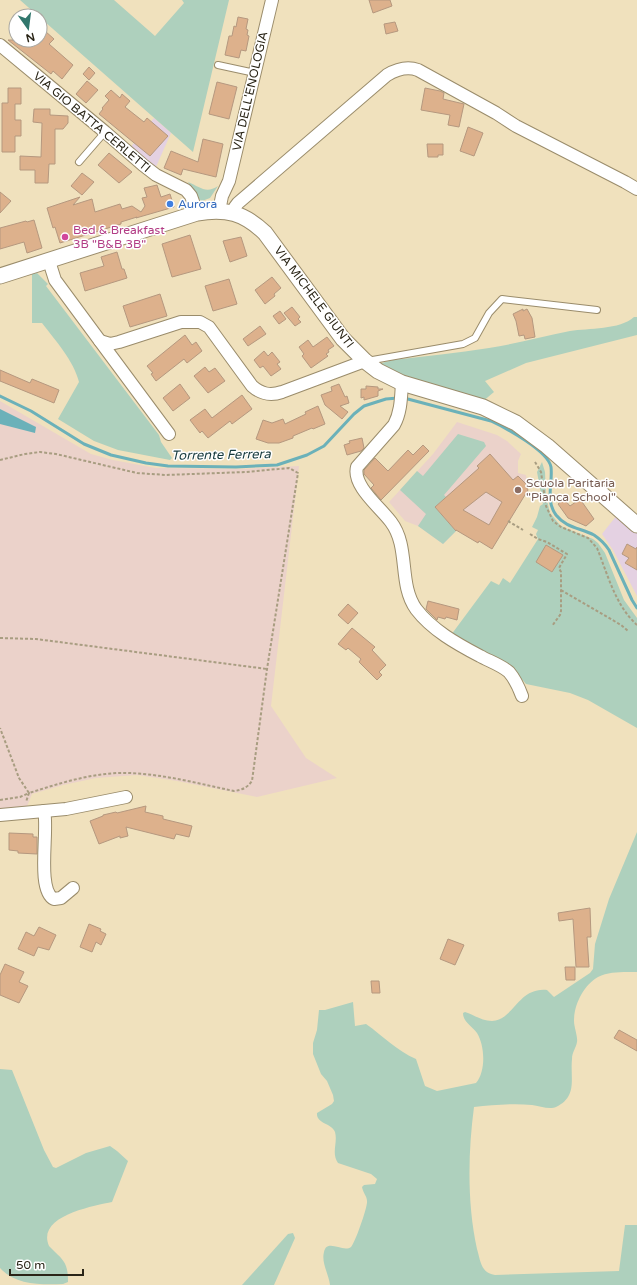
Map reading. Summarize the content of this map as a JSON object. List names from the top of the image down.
{
  "streets": {
    "street": ["VIA DELL'ENOLOGIA", "VIA GIO BATTA CERLETTI", "VIA MICHELE GIUNTI"]
  },
  "crossings": [
    ["VIA DELL'ENOLOGIA", "VIA MICHELE GIUNTI"]
  ],
  "water": ["Torrente Ferrera"],
  "places": ["Aurora", "Bed & Breakfast 3B \"B&B 3B\"", "Scuola Paritaria \"Pianca School\""],
  "scale_bar": "50 m",
  "north": "bottom"
}
